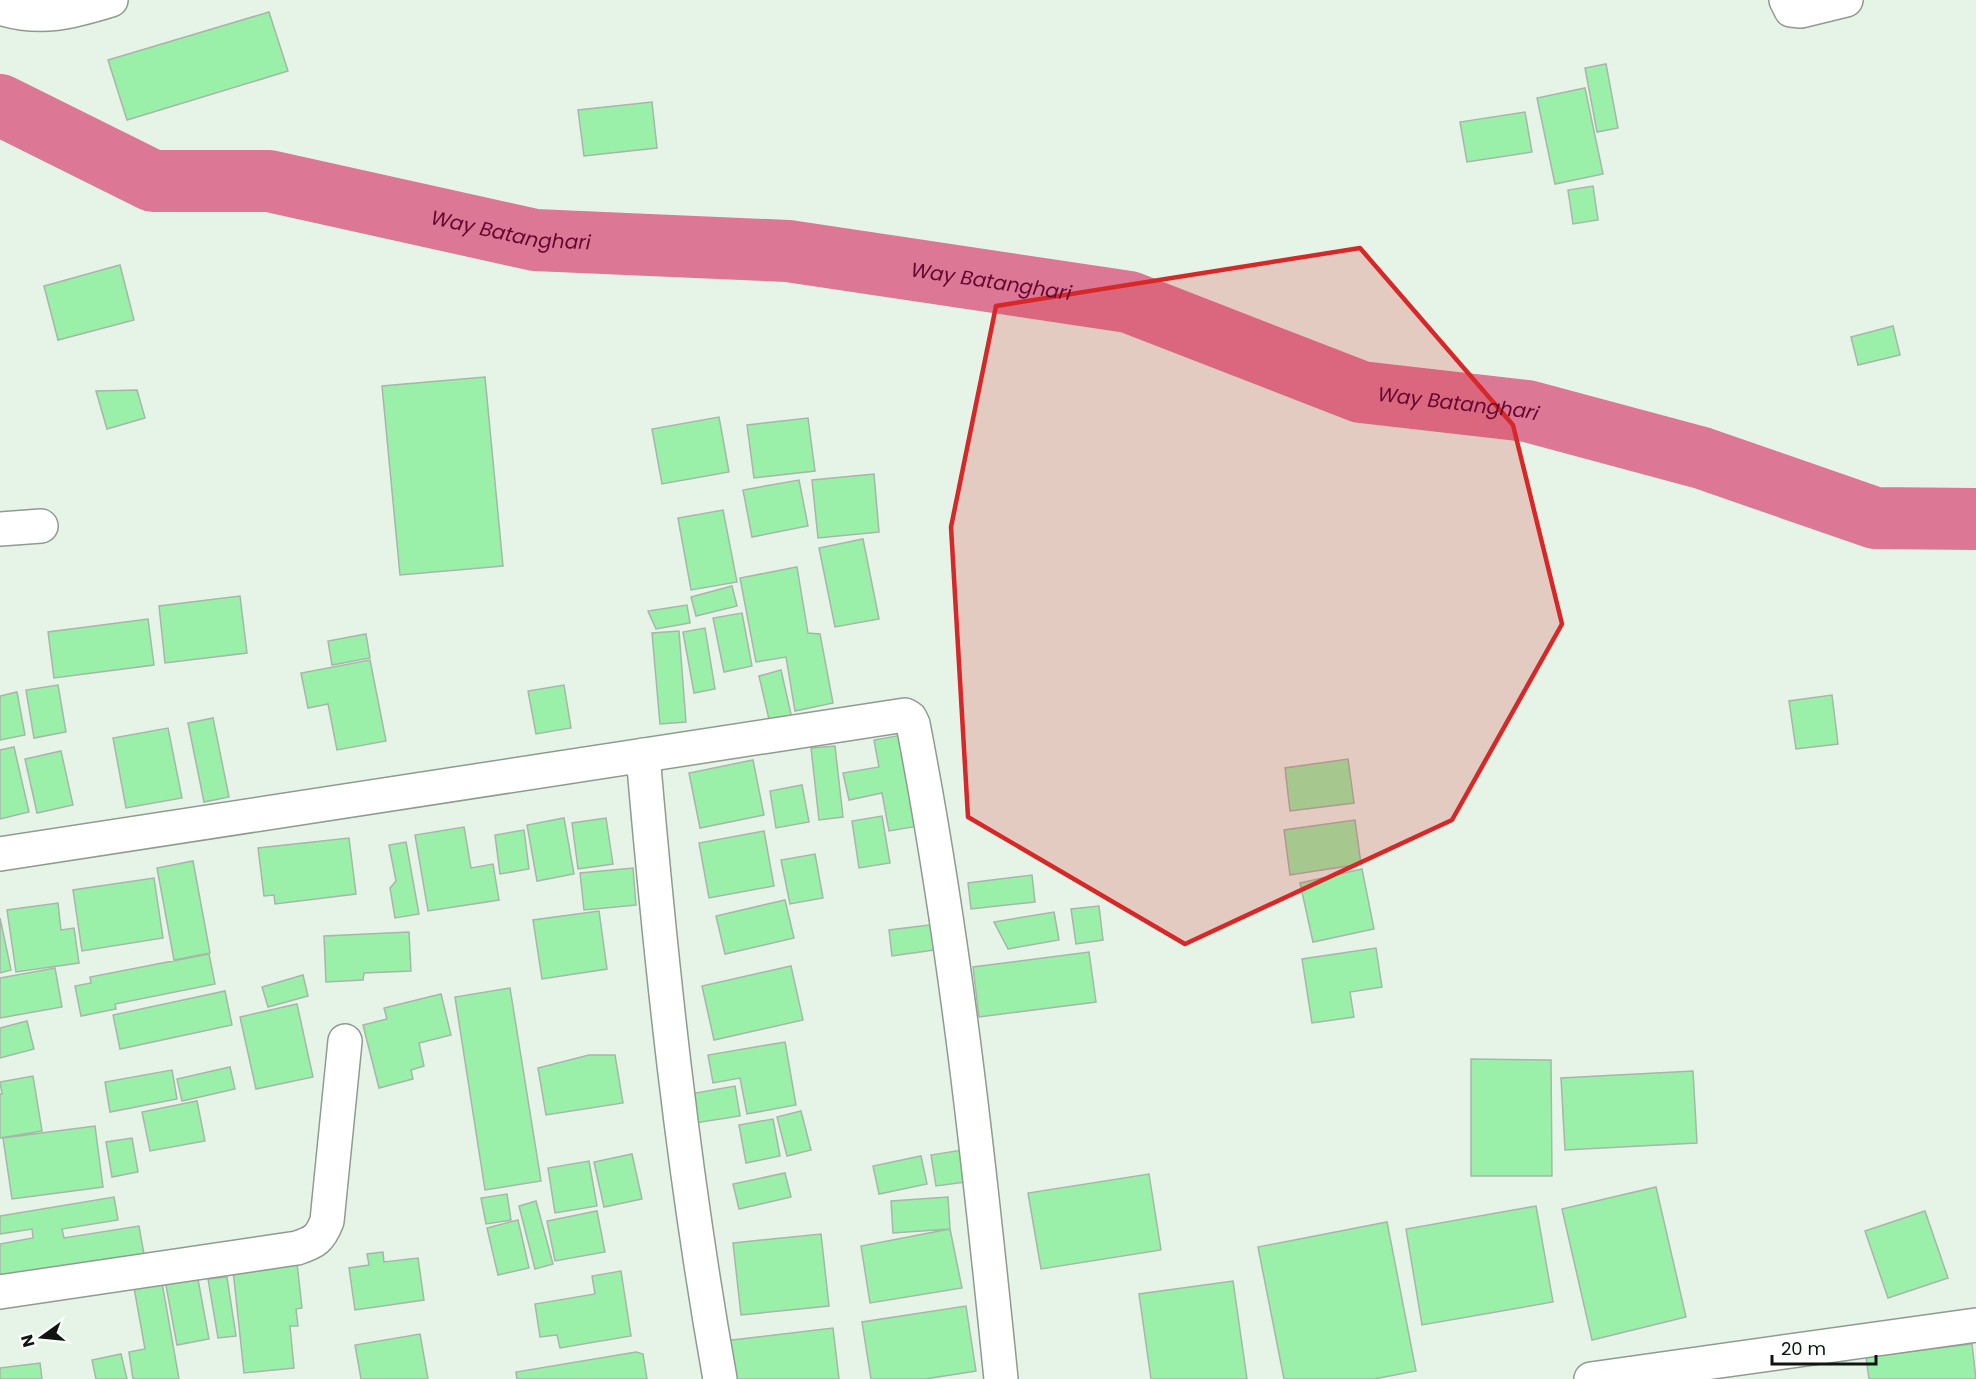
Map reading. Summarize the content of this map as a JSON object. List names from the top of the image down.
{
  "water": ["Way Batanghari"],
  "scale_bar": "20 m",
  "north": "left"
}
